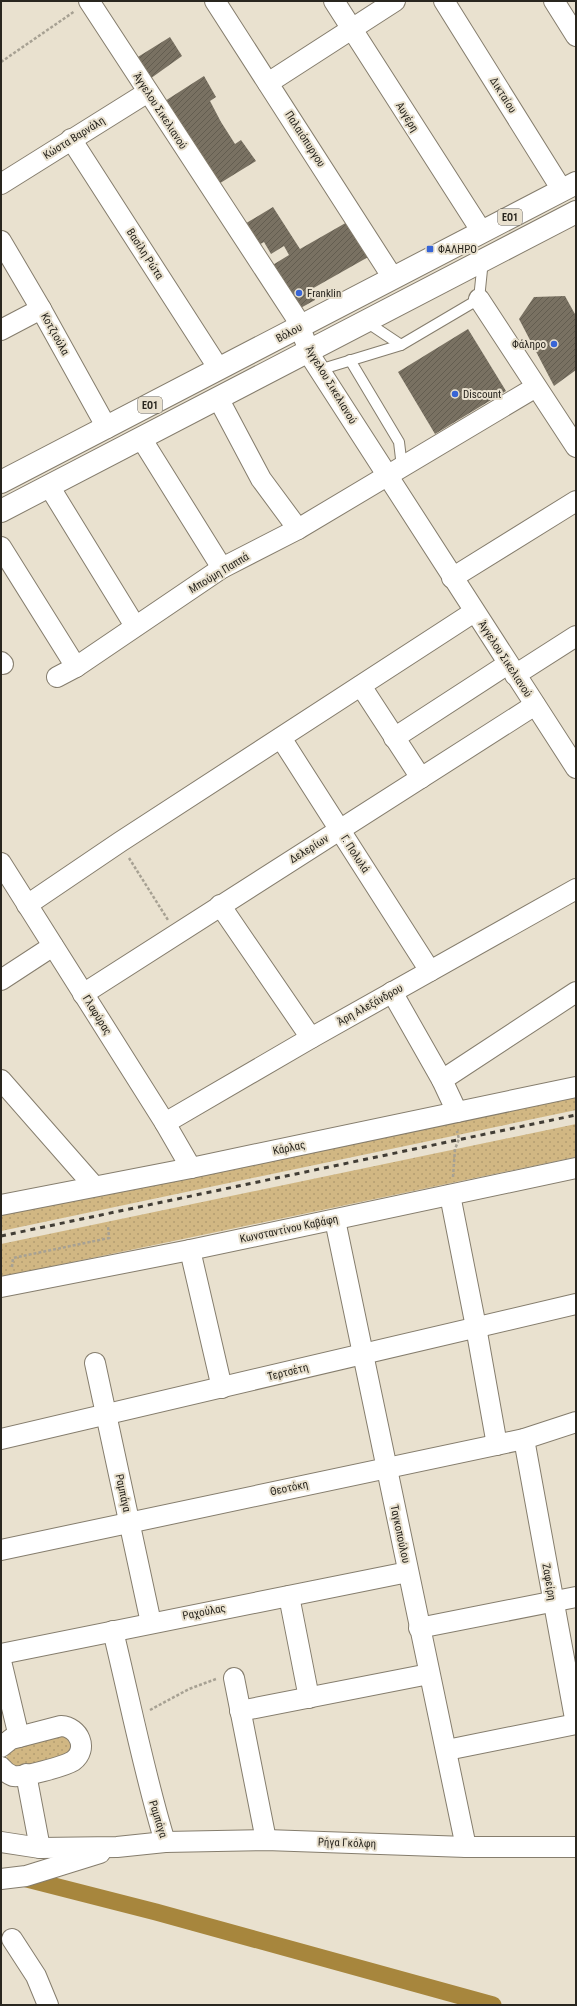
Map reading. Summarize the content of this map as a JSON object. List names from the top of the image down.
{
  "streets": {
    "main road": ["ΕΟ1", "Βόλου"],
    "street": [
      "Δικταίου",
      "Άγγελου Σικελιανού",
      "Αυγέρη",
      "Κώστα Βαρνάλη",
      "Παλαιόπυργου",
      "Βασίλη Ρώτα",
      "Κοτζιούλα",
      "Μπούμη Παππά",
      "Δελερίων",
      "Γ. Πολυλά",
      "Άρη Αλεξάνδρου",
      "Γλαφύρας",
      "Κάρλας",
      "Κωνσταντίνου Καβάφη",
      "Τερτσέτη",
      "Θεοτόκη",
      "Ραμπάγα",
      "Ταγκοπούλου",
      "Ζαφείρη",
      "Ραχούλας",
      "Ρήγα Γκόλφη"
    ]
  },
  "crossings": [
    ["Δικταίου", "Βόλου"],
    ["Άγγελου Σικελιανού", "Κώστα Βαρνάλη"],
    ["Άγγελου Σικελιανού", "ΕΟ1"],
    ["Άγγελου Σικελιανού", "Βόλου"],
    ["Άγγελου Σικελιανού", "Μπούμη Παππά"],
    ["Άγγελου Σικελιανού", "Δελερίων"],
    ["Αυγέρη", "Βόλου"],
    ["Κώστα Βαρνάλη", "Βασίλη Ρώτα"],
    ["Παλαιόπυργου", "Βόλου"],
    ["Βασίλη Ρώτα", "Βόλου"],
    ["Βόλου", "Κοτζιούλα"],
    ["Δελερίων", "Γ. Πολυλά"],
    ["Δελερίων", "Γλαφύρας"],
    ["Γ. Πολυλά", "Άρη Αλεξάνδρου"],
    ["Άρη Αλεξάνδρου", "Γλαφύρας"],
    ["Γλαφύρας", "Κάρλας"],
    ["Κωνσταντίνου Καβάφη", "Ταγκοπούλου"],
    ["Τερτσέτη", "Ραμπάγα"],
    ["Τερτσέτη", "Ταγκοπούλου"],
    ["Θεοτόκη", "Ραμπάγα"],
    ["Θεοτόκη", "Ταγκοπούλου"],
    ["Θεοτόκη", "Ζαφείρη"],
    ["Ραμπάγα", "Ραχούλας"],
    ["Ραμπάγα", "Ρήγα Γκόλφη"],
    ["Ταγκοπούλου", "Ραχούλας"],
    ["Ταγκοπούλου", "Ρήγα Γκόλφη"]
  ],
  "places": {
    "transit": ["ΦΑΛΗΡΟ"],
    "other": ["Franklin", "Φάληρο", "Discount"]
  }
}
